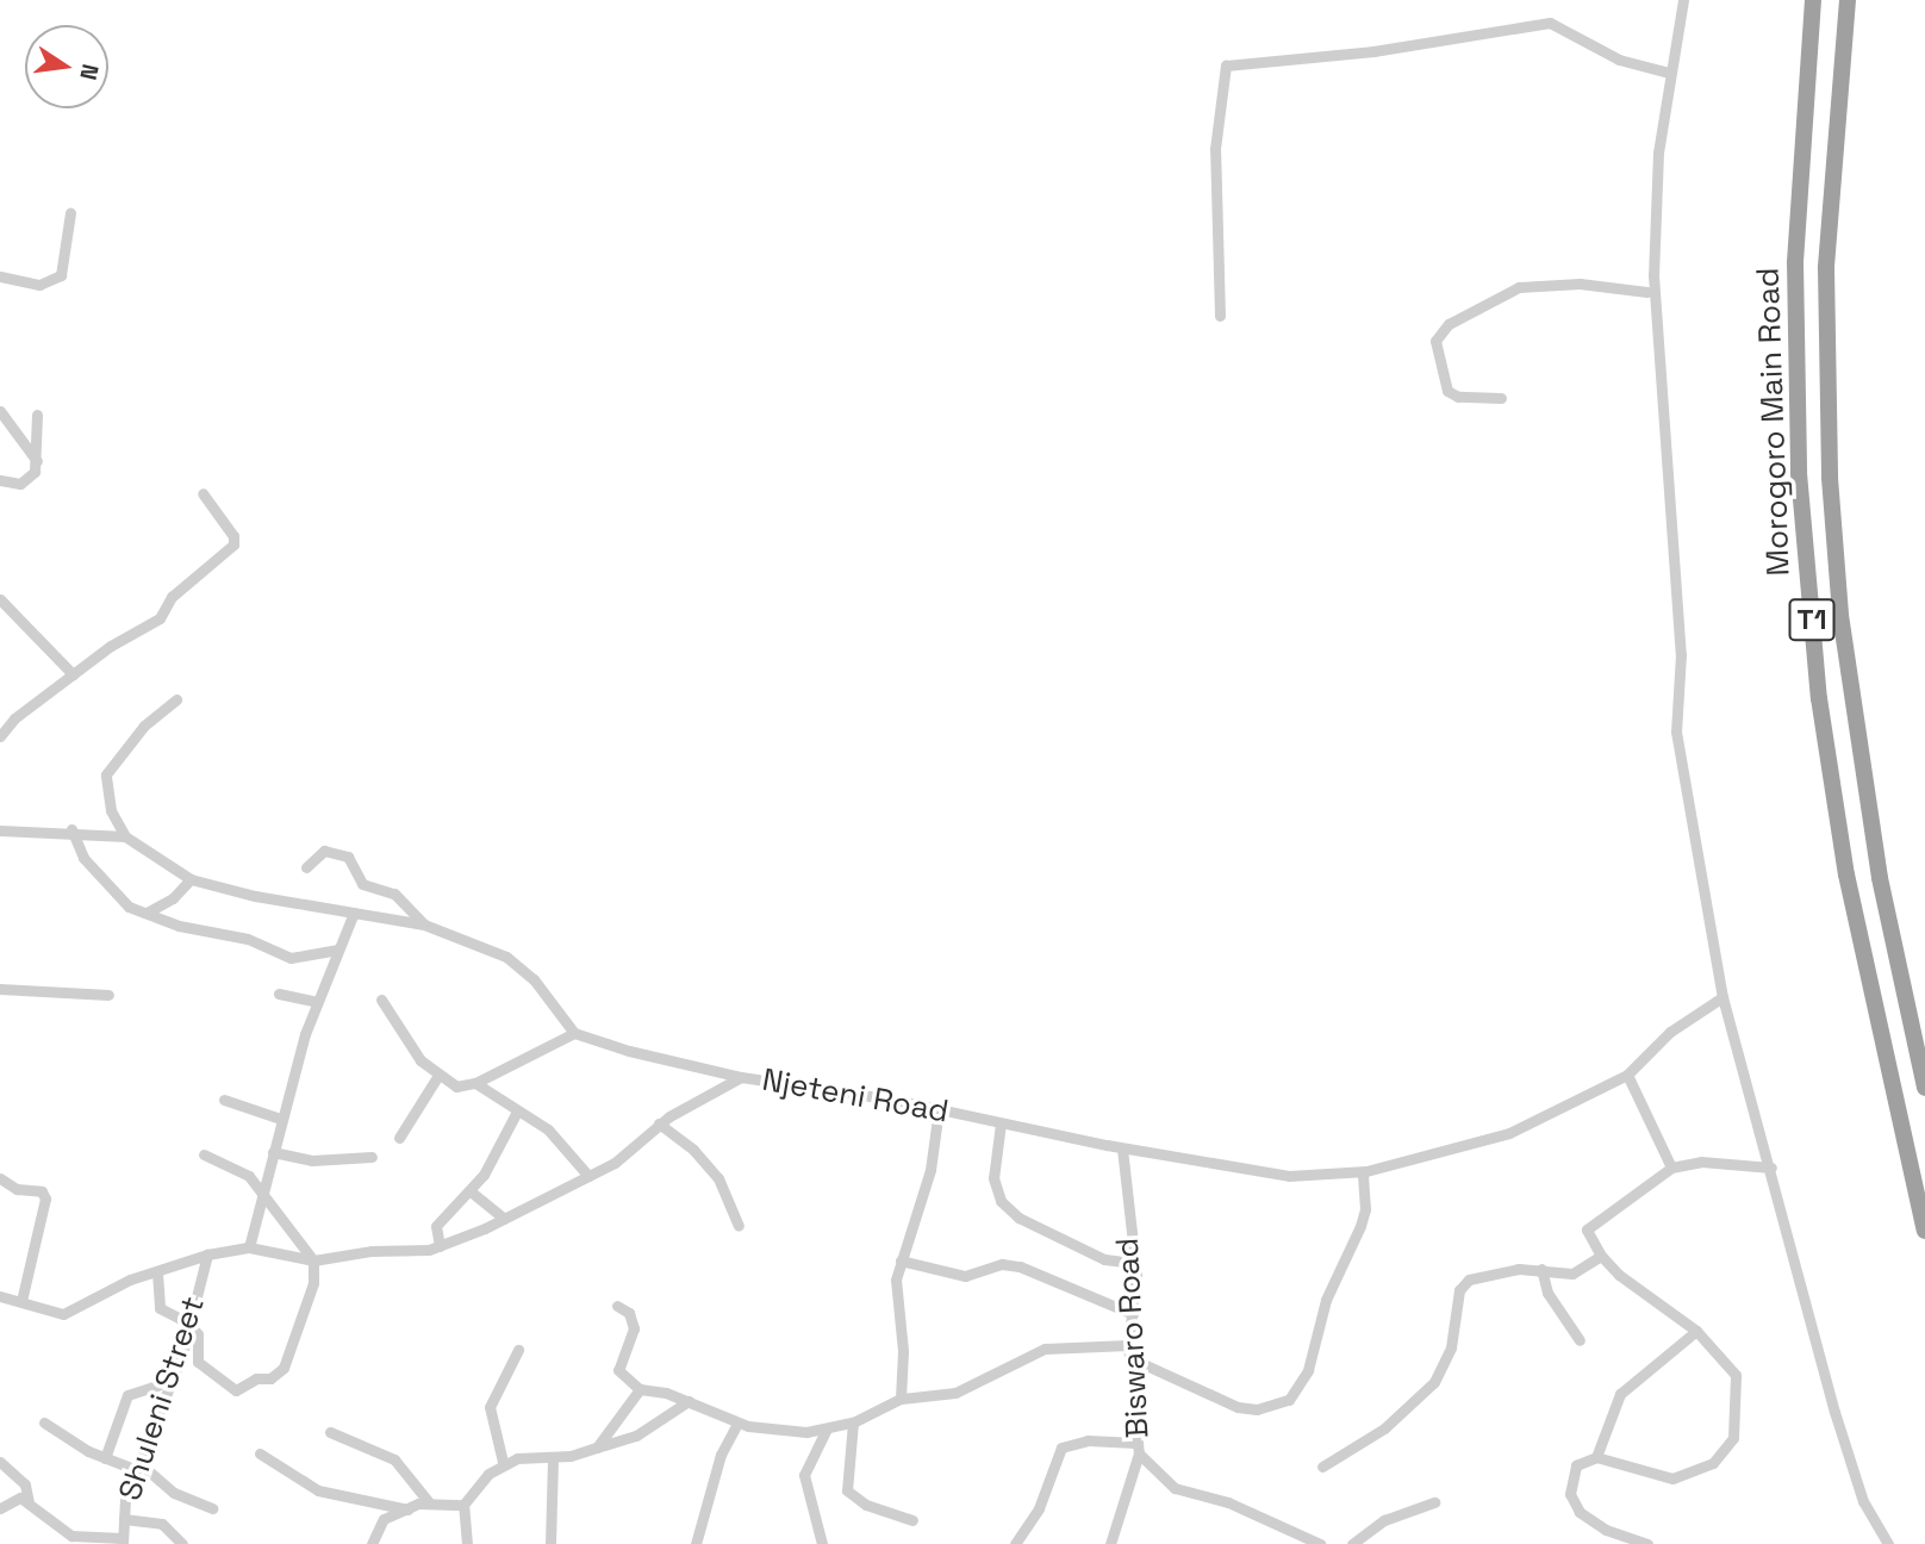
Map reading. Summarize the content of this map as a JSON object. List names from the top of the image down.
{
  "streets": {
    "highway": ["Morogoro Main Road", "T1"],
    "street": ["Njeteni Road", "Biswaro Road", "Shuleni Street"]
  },
  "crossings": [
    ["Njeteni Road", "Biswaro Road"]
  ],
  "north": "right"
}
